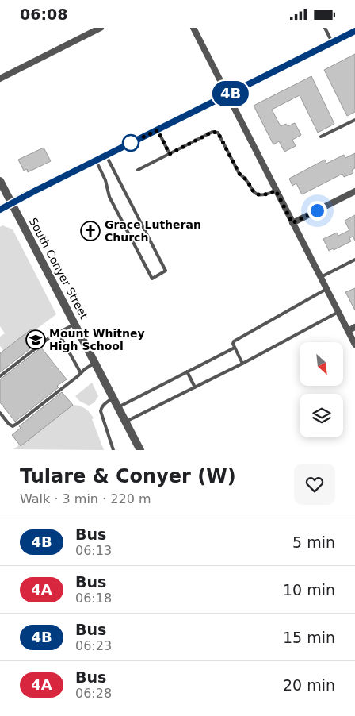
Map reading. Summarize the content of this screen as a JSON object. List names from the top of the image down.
{
  "streets": {
    "street": ["South Conyer Street"]
  },
  "places": {
    "church": ["Grace Lutheran Church"],
    "school or university": ["Mount Whitney High School"]
  },
  "lines": ["bus line 4B"],
  "north": "bottom right",
  "page": {
    "status": "06:08",
    "on_map": "4B",
    "heading": ["Tulare & Conyer (W)", "Walk · 3 min · 220 m"],
    "list": [
      {
        "mark": "4B",
        "name": "Bus",
        "note": "06:13",
        "value": "5 min"
      },
      {
        "mark": "4A",
        "name": "Bus",
        "note": "06:18",
        "value": "10 min"
      },
      {
        "mark": "4B",
        "name": "Bus",
        "note": "06:23",
        "value": "15 min"
      },
      {
        "mark": "4A",
        "name": "Bus",
        "note": "06:28",
        "value": "20 min"
      }
    ]
  }
}
